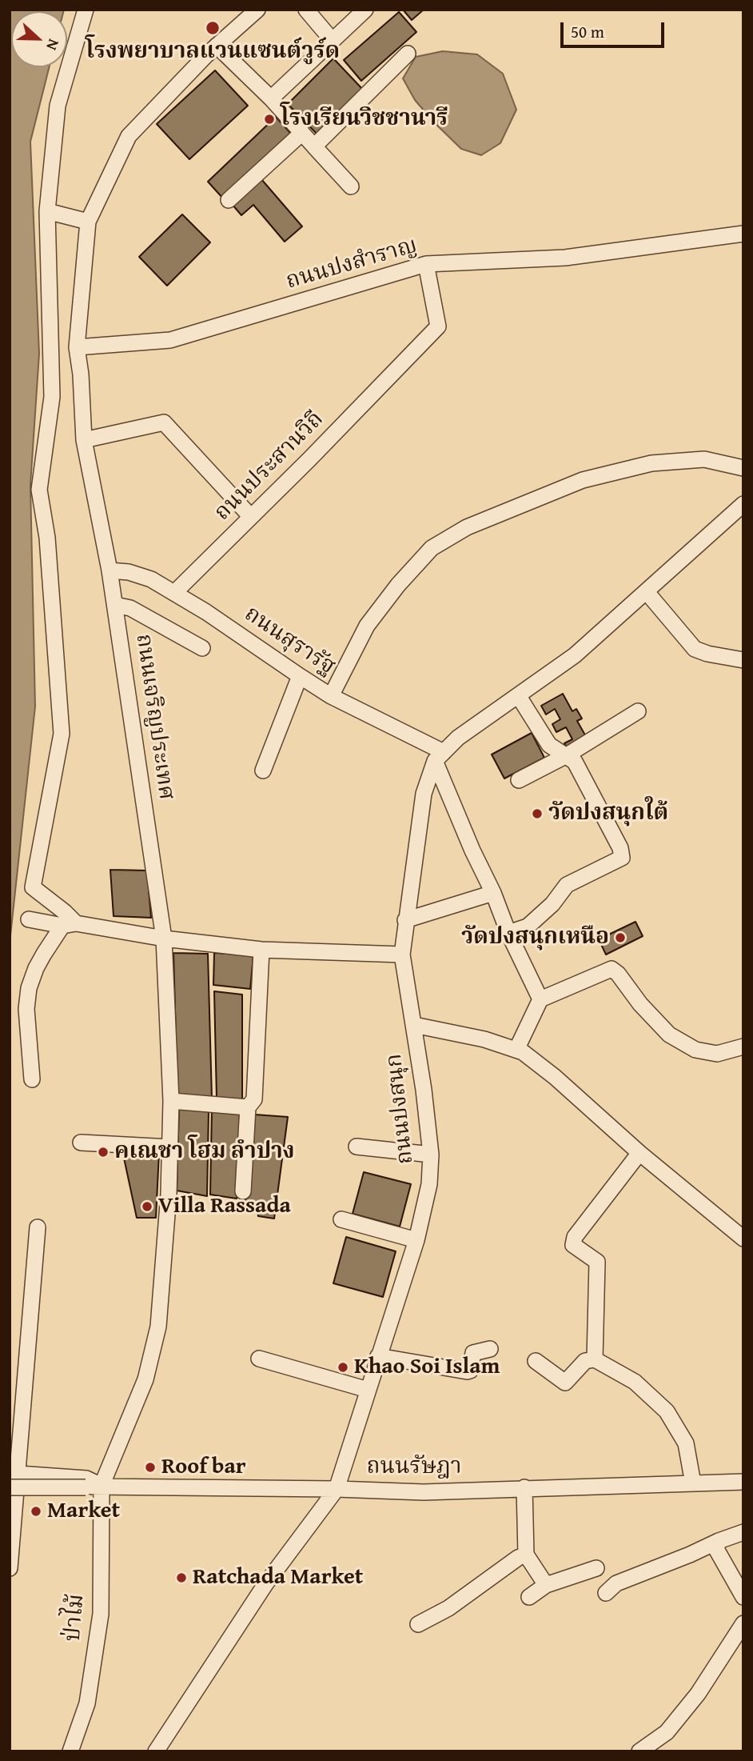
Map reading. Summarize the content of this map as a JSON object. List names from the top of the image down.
{
  "streets": {
    "street": [
      "ถนนปงสำราญ",
      "ถนนประสานวิถี",
      "ถนนสุรารัฐ",
      "ถนนเจริญประเทศ",
      "ถนนปงสนุก",
      "ถนนรัษฎา",
      "ป่าไม้"
    ]
  },
  "crossings": [
    ["ถนนปงสำราญ", "ถนนประสานวิถี"],
    ["ถนนปงสำราญ", "ถนนเจริญประเทศ"],
    ["ถนนประสานวิถี", "ถนนสุรารัฐ"],
    ["ถนนสุรารัฐ", "ถนนเจริญประเทศ"],
    ["ถนนสุรารัฐ", "ถนนปงสนุก"],
    ["ถนนเจริญประเทศ", "ถนนรัษฎา"],
    ["ถนนเจริญประเทศ", "ป่าไม้"],
    ["ถนนปงสนุก", "ถนนรัษฎา"],
    ["ถนนรัษฎา", "ป่าไม้"]
  ],
  "places": [
    "โรงพยาบาลแวนแซนต์วูร์ด",
    "โรงเรียนวิชชานารี",
    "วัดปงสนุกใต้",
    "วัดปงสนุกเหนือ",
    "คเณชา โฮม ลำปาง",
    "Villa Rassada",
    "Khao Soi Islam",
    "Roof bar",
    "Market",
    "Ratchada Market"
  ],
  "scale_bar": "50 m",
  "north": "right"
}
